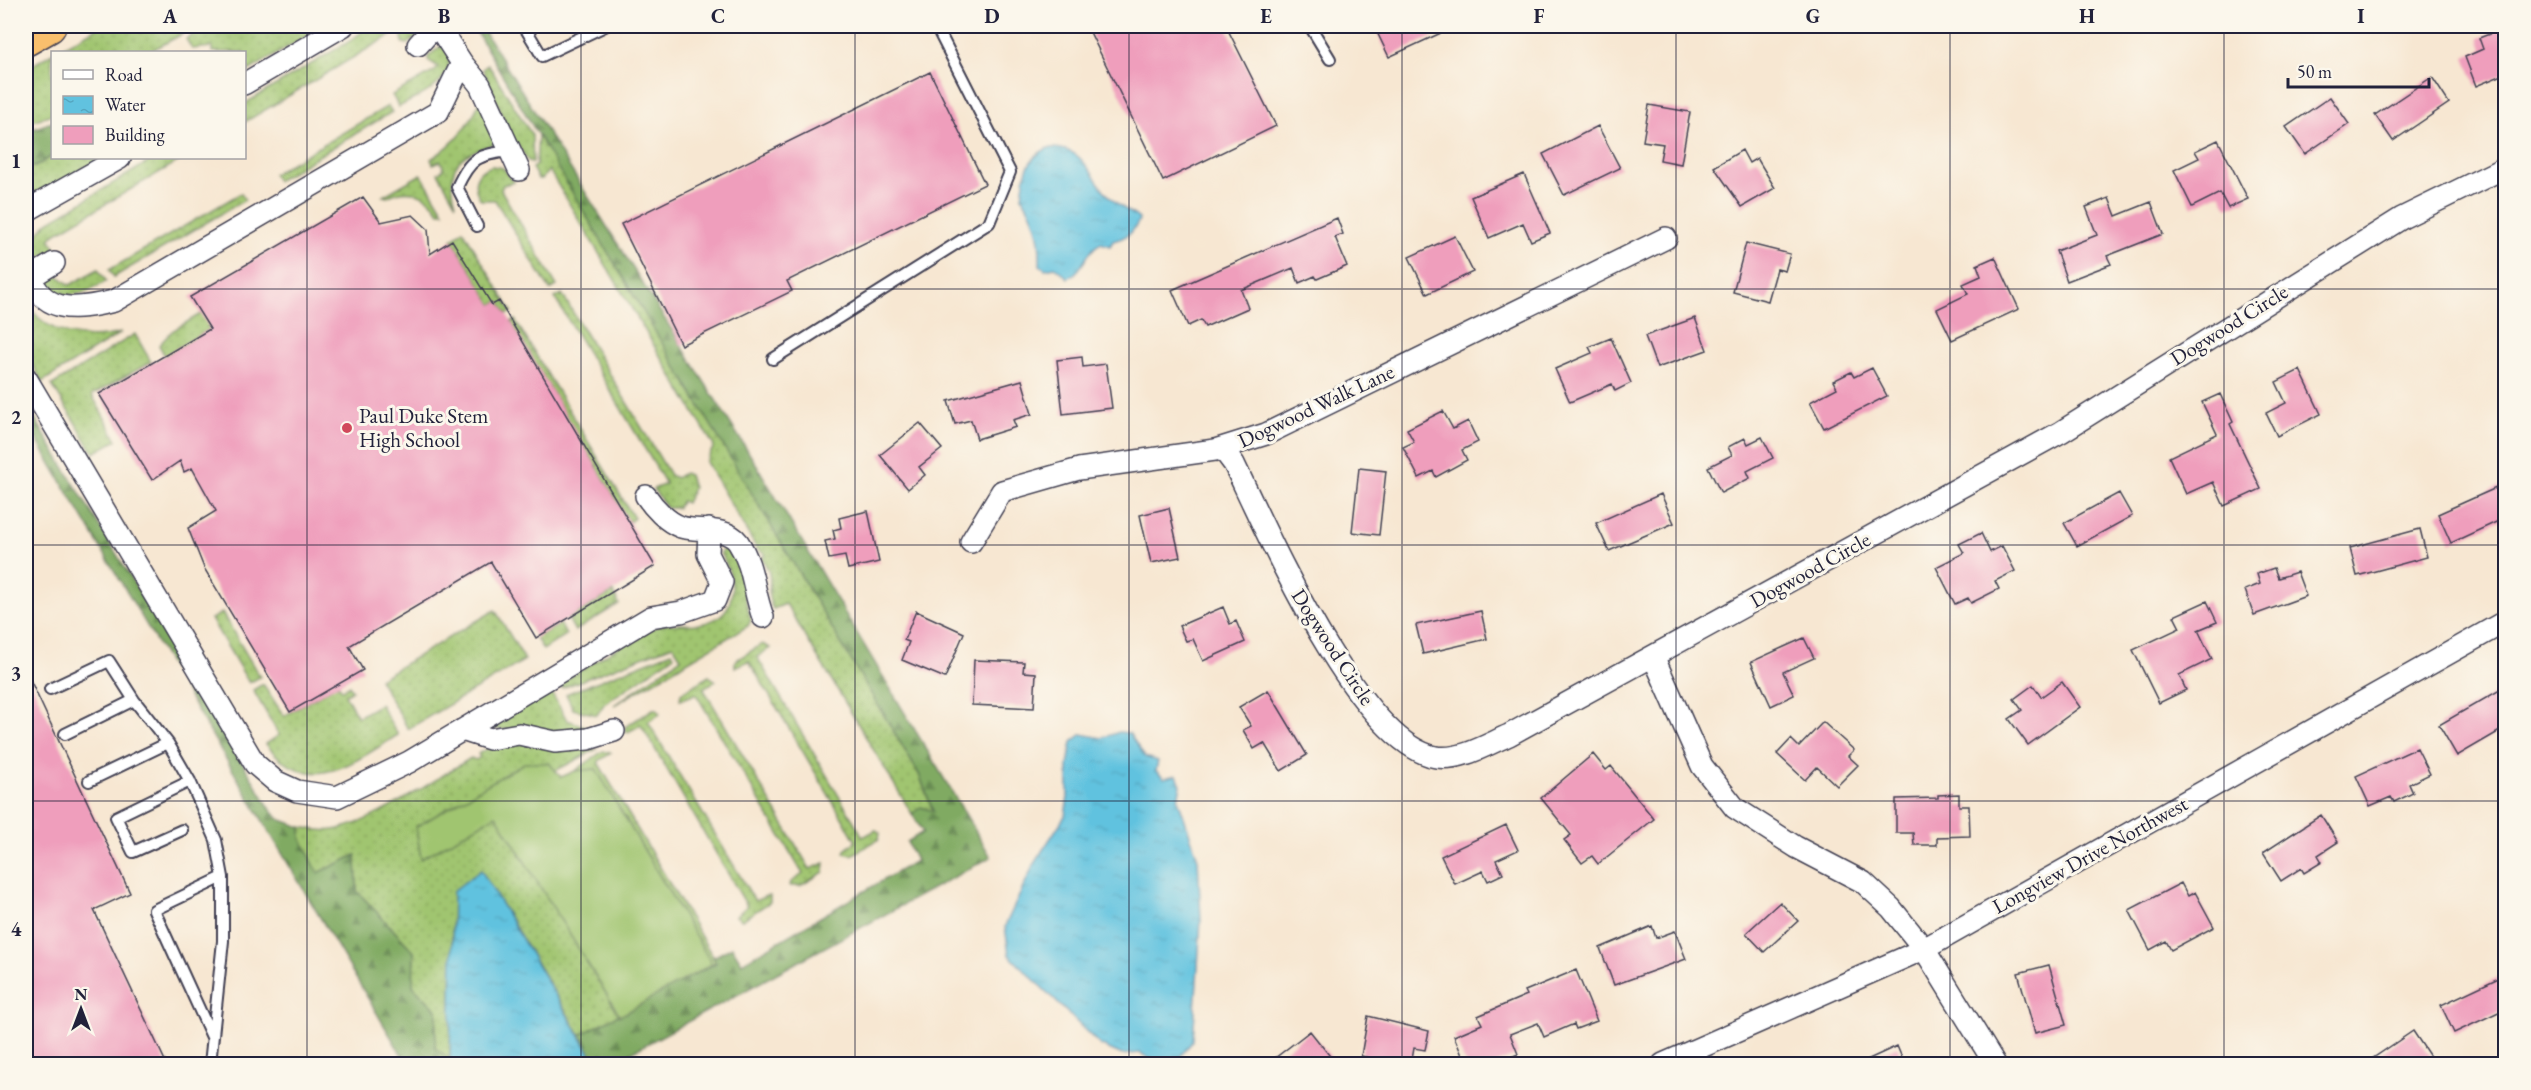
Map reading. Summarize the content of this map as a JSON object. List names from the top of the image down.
{
  "streets": {
    "street": ["Dogwood Circle", "Dogwood Walk Lane", "Longview Drive Northwest"]
  },
  "crossings": [
    ["Dogwood Circle", "Dogwood Walk Lane"]
  ],
  "places": ["Paul Duke Stem High School"],
  "legend": ["Road", "Water", "Building"],
  "scale_bar": "50 m",
  "north": "top",
  "grid": {
    "columns": [
      "A",
      "B",
      "C",
      "D",
      "E",
      "F",
      "G",
      "H",
      "I"
    ],
    "rows": [
      "1",
      "2",
      "3",
      "4"
    ]
  }
}
